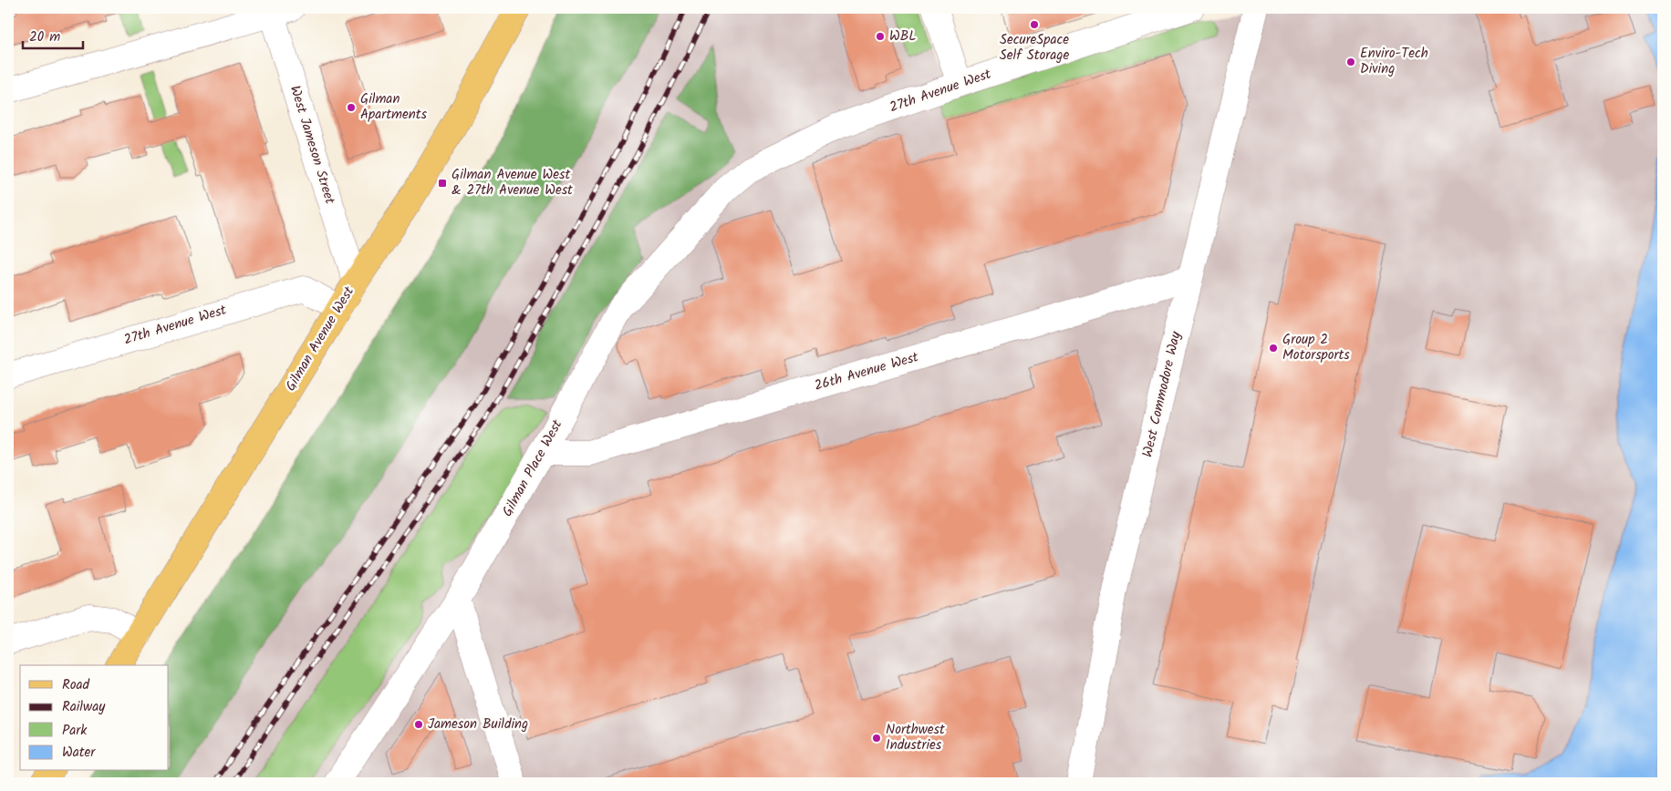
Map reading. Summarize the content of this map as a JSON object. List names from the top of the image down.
{
  "streets": {
    "main road": ["Gilman Avenue West"],
    "street": [
      "27th Avenue West",
      "West Jameson Street",
      "26th Avenue West",
      "West Commodore Way",
      "Gilman Place West"
    ]
  },
  "crossings": [
    ["27th Avenue West", "Gilman Avenue West"],
    ["27th Avenue West", "Gilman Place West"],
    ["West Jameson Street", "Gilman Avenue West"],
    ["26th Avenue West", "West Commodore Way"],
    ["26th Avenue West", "Gilman Place West"]
  ],
  "places": {
    "other": [
      "SecureSpace Self Storage",
      "WBL",
      "Enviro-Tech Diving",
      "Gilman Apartments",
      "Group 2 Motorsports",
      "Jameson Building",
      "Northwest Industries"
    ],
    "transit": ["Gilman Avenue West & 27th Avenue West"]
  },
  "legend": [
    "Road",
    "Railway",
    "Park",
    "Water"
  ],
  "scale_bar": "20 m"
}
